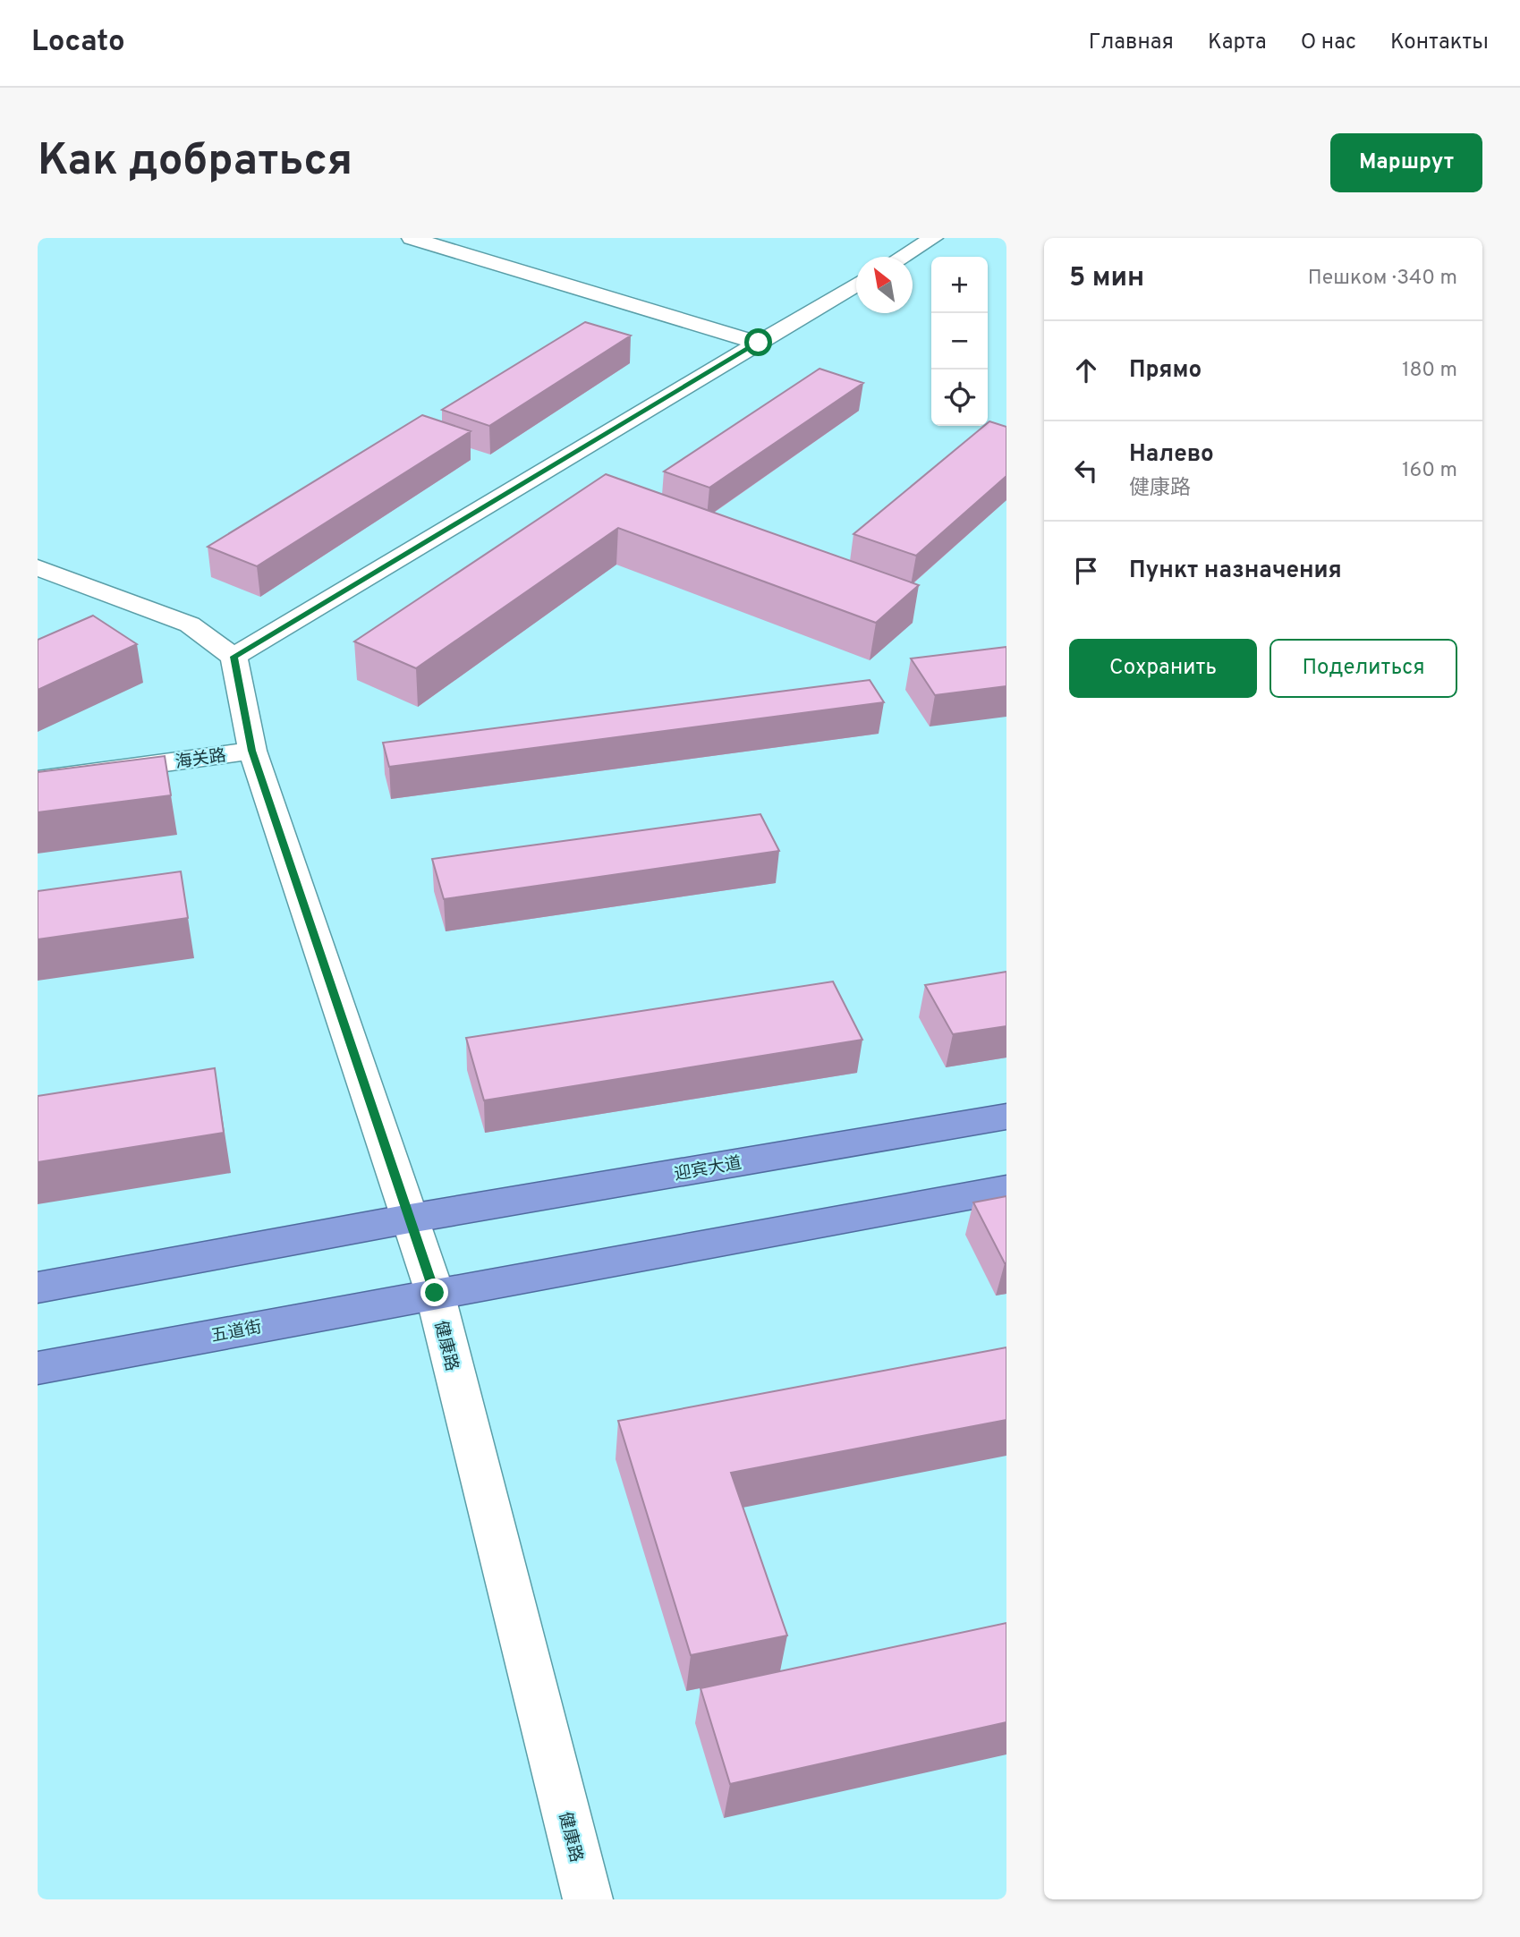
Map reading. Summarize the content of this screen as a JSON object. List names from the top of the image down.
{
  "streets": {
    "highway": ["迎宾大道", "五道街"],
    "street": ["海关路", "健康路"]
  },
  "crossings": [
    ["海关路", "健康路"],
    ["迎宾大道", "健康路"],
    ["五道街", "健康路"]
  ],
  "north": "top left",
  "page": {
    "header": "Locato",
    "nav": [
      "Главная",
      "Карта",
      "О нас",
      "Контакты"
    ],
    "buttons": [
      "Маршрут",
      ["Сохранить", "Поделиться"]
    ],
    "title": "Как добраться",
    "heading": ["5 мин", "Пешком · 340 m"],
    "map_buttons": ["+", "−"],
    "list": [
      ["Прямо", "180 m"],
      ["Налево", "健康路", "160 m"],
      "Пункт назначения"
    ]
  }
}
